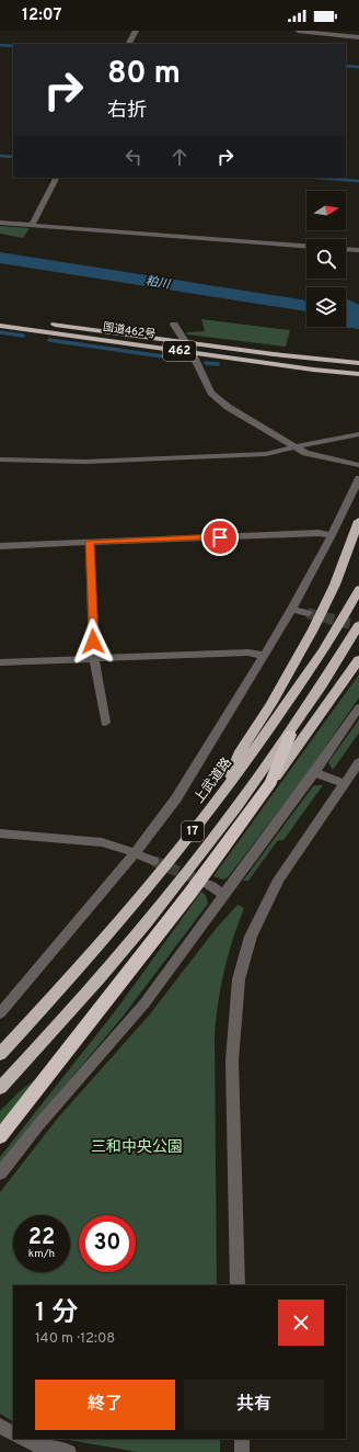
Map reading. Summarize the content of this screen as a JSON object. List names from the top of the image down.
{
  "streets": {
    "highway": [
      "国道462号",
      "462",
      "上武道路",
      "17"
    ]
  },
  "water": ["粕川"],
  "parks": ["三和中央公園"],
  "north": "right",
  "page": {
    "status": "12:07",
    "turn": ["80 m", "右折"],
    "speed": "22 km/h",
    "limit": "30",
    "heading": ["1 分", "140 m · 12:08"],
    "buttons": ["終了", "共有"]
  }
}
